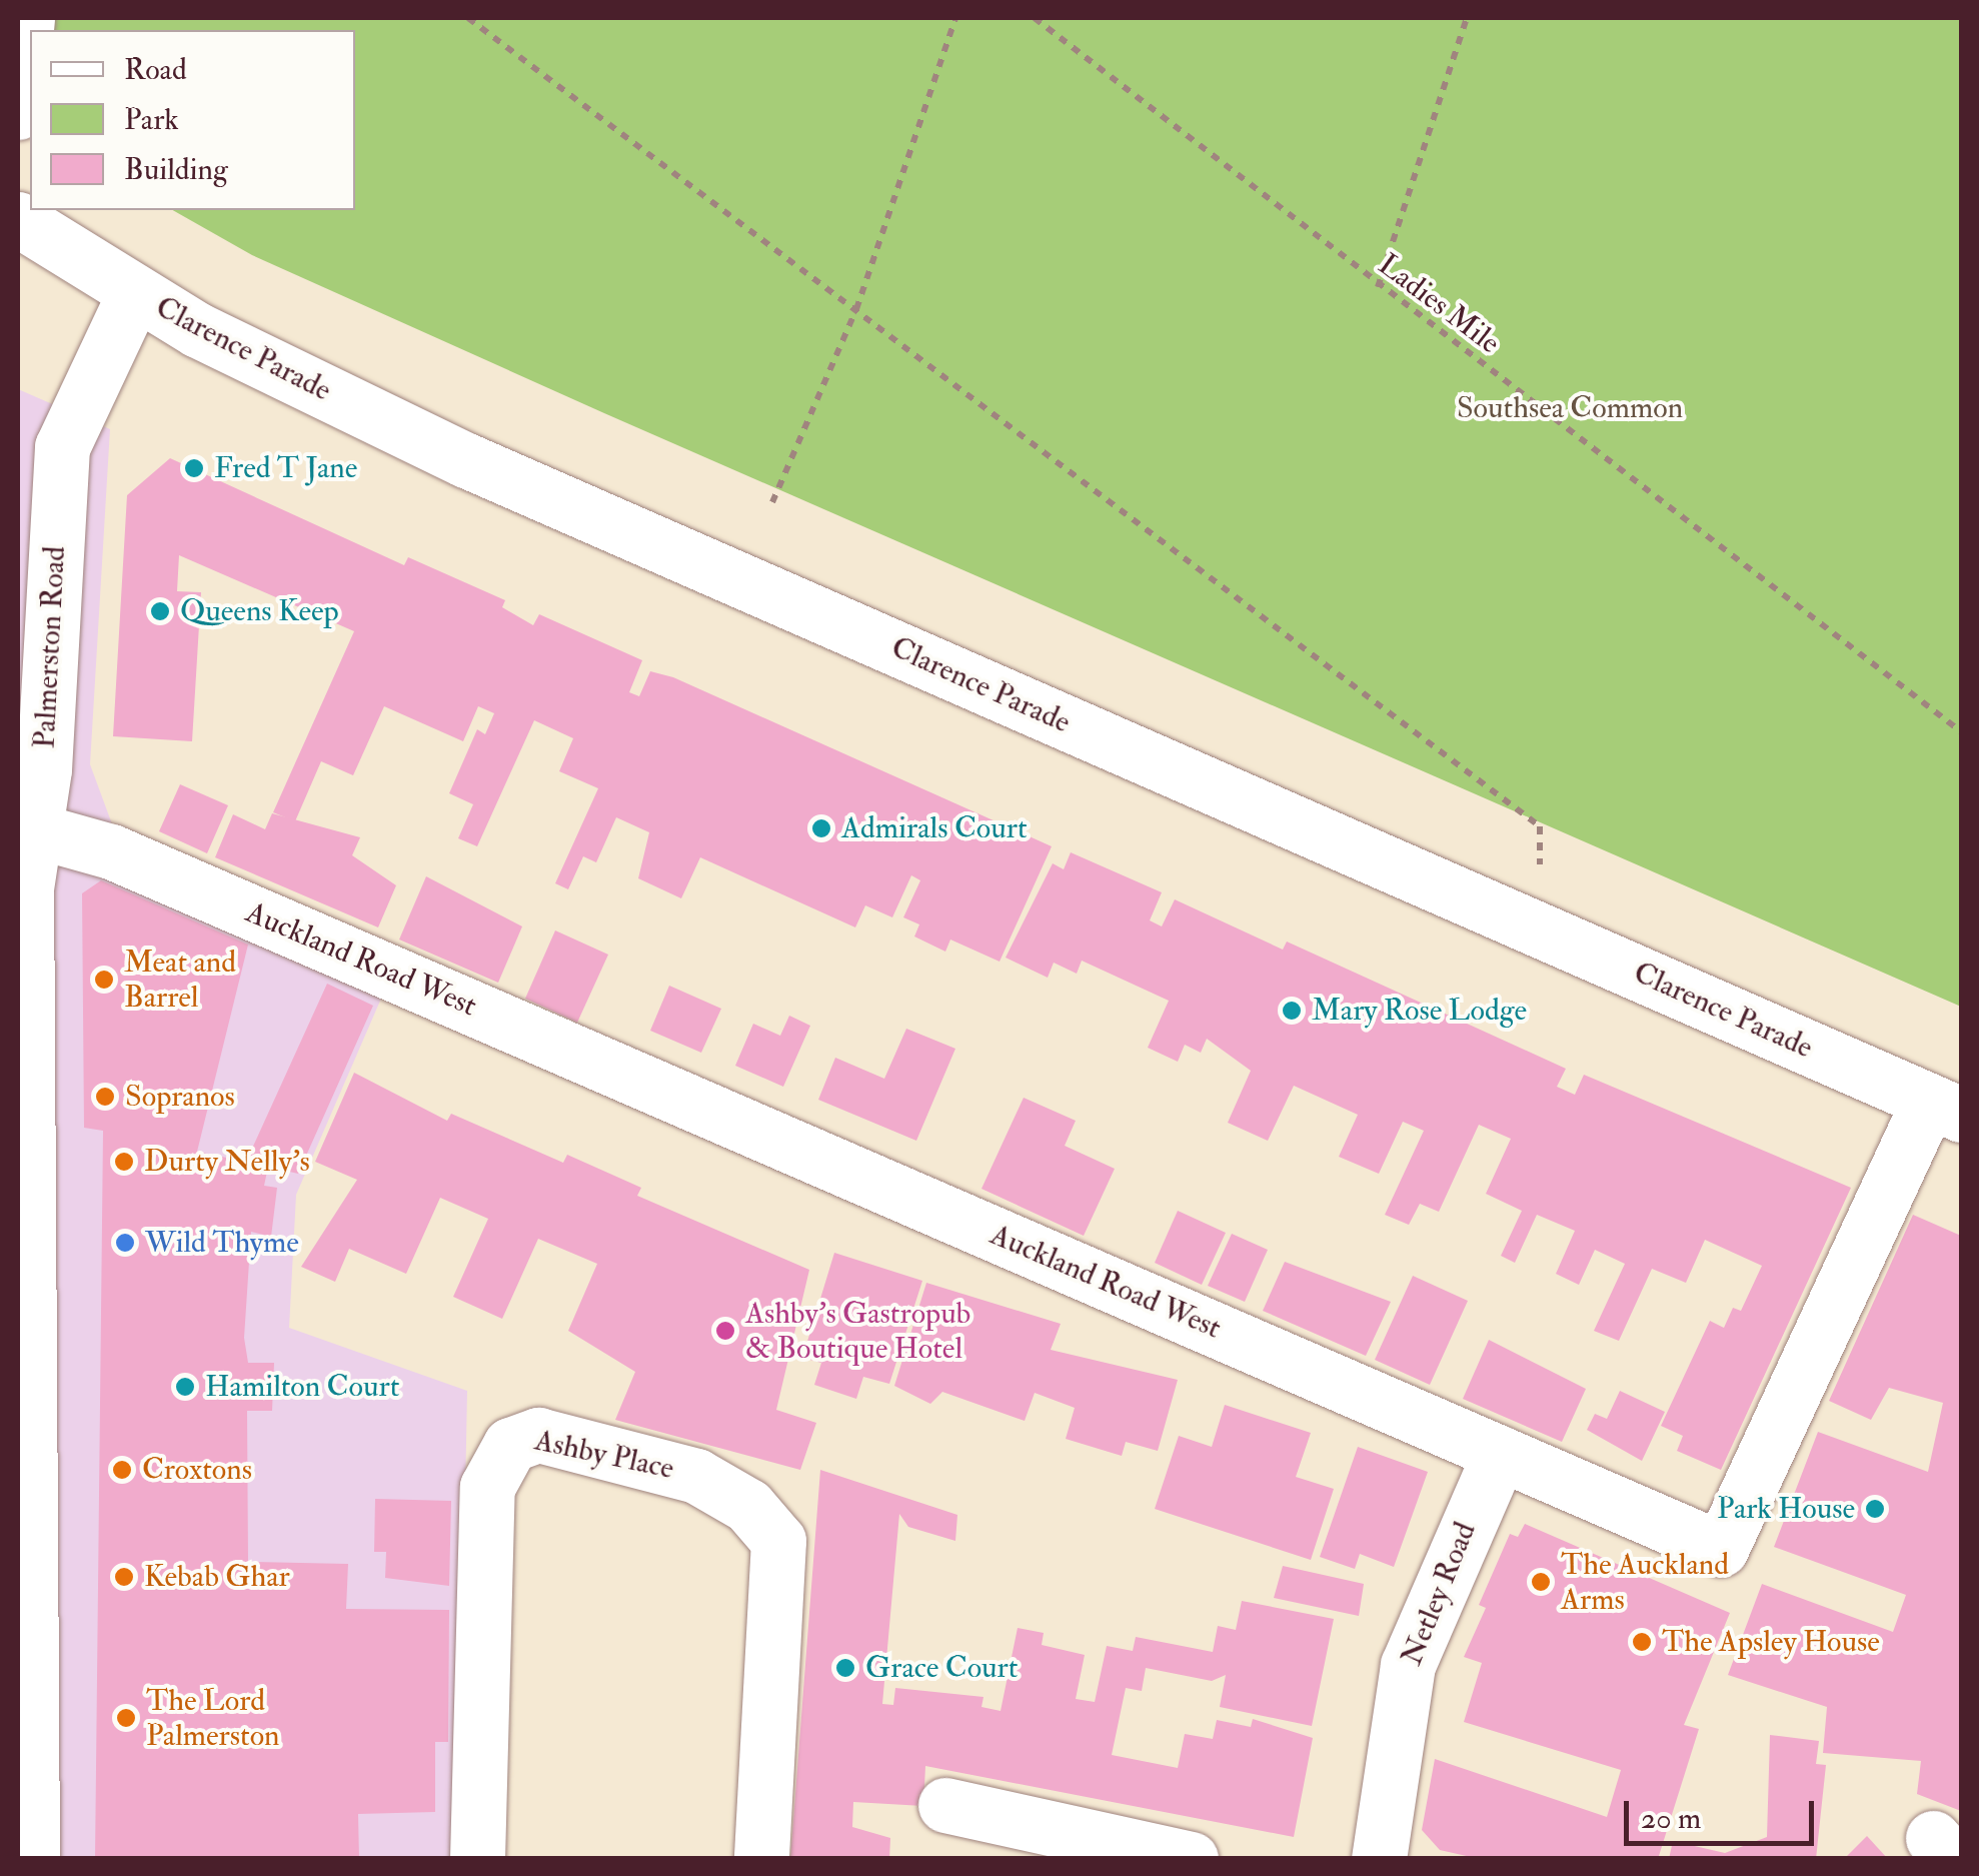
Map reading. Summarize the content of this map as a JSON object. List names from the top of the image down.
{
  "streets": {
    "street": [
      "Clarence Parade",
      "Palmerston Road",
      "Auckland Road West",
      "Ashby Place",
      "Netley Road"
    ],
    "path": ["Ladies Mile"]
  },
  "crossings": [
    ["Clarence Parade", "Palmerston Road"],
    ["Clarence Parade", "Auckland Road West"],
    ["Palmerston Road", "Auckland Road West"],
    ["Auckland Road West", "Netley Road"]
  ],
  "parks": ["Southsea Common"],
  "places": [
    "Fred T Jane",
    "Queens Keep",
    "Admirals Court",
    "Meat and Barrel",
    "Mary Rose Lodge",
    "Sopranos",
    "Durty Nelly's",
    "Wild Thyme",
    "Ashby's Gastropub & Boutique Hotel",
    "Hamilton Court",
    "Croxtons",
    "Park House",
    "Kebab Ghar",
    "The Auckland Arms",
    "The Apsley House",
    "Grace Court",
    "The Lord Palmerston"
  ],
  "legend": ["Road", "Park", "Building"],
  "scale_bar": "20 m"
}
